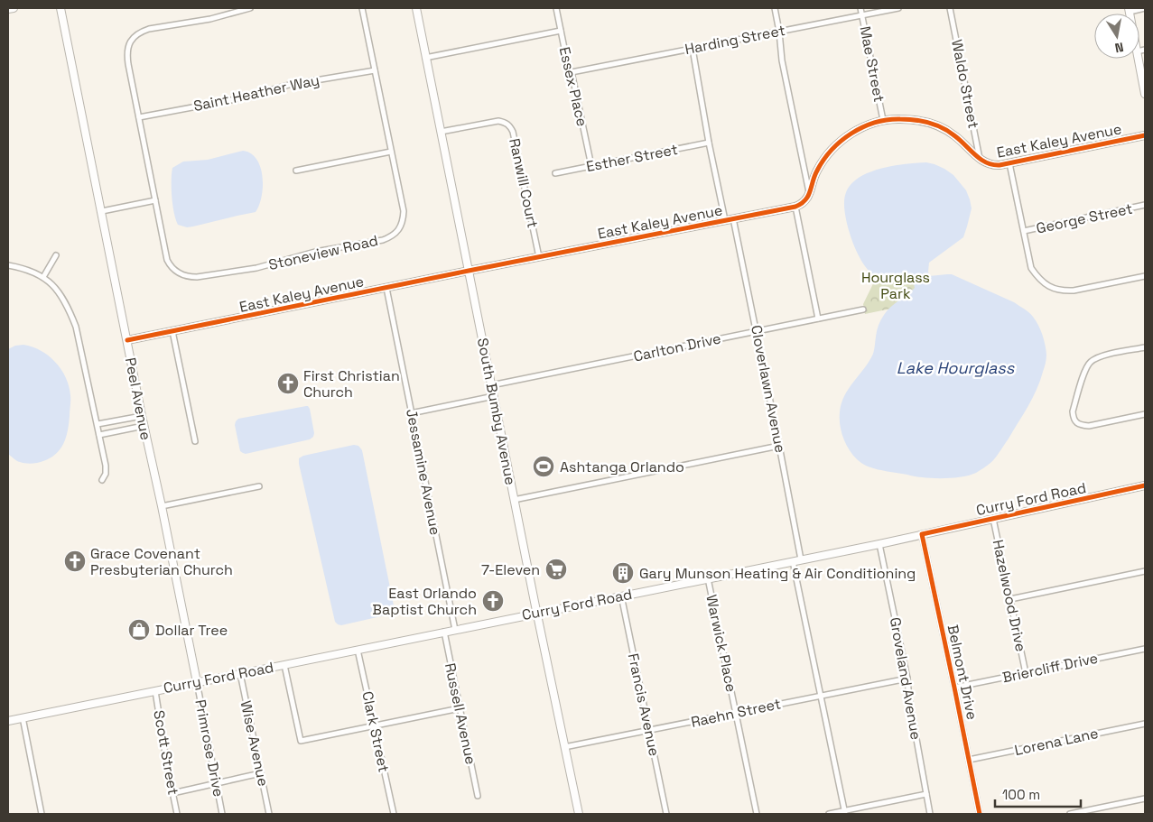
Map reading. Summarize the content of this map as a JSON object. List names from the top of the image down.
{
  "streets": {
    "street": [
      "Harding Street",
      "Mae Street",
      "Waldo Street",
      "Essex Place",
      "Saint Heather Way",
      "East Kaley Avenue",
      "Esther Street",
      "Ranwill Court",
      "George Street",
      "Stoneview Road",
      "Carlton Drive",
      "Cloverlawn Avenue",
      "Peel Avenue",
      "South Bumby Avenue",
      "Jessamine Avenue",
      "Curry Ford Road",
      "Hazelwood Drive",
      "Warwick Place",
      "Briercliff Drive",
      "Belmont Drive",
      "Groveland Avenue",
      "Francis Avenue",
      "Raehn Street",
      "Russell Avenue",
      "Clark Street",
      "Lorena Lane",
      "Wise Avenue",
      "Primrose Drive",
      "Scott Street"
    ]
  },
  "crossings": [
    ["Harding Street", "Mae Street"],
    ["Harding Street", "Essex Place"],
    ["Mae Street", "East Kaley Avenue"],
    ["Waldo Street", "East Kaley Avenue"],
    ["Essex Place", "Esther Street"],
    ["Saint Heather Way", "Stoneview Road"],
    ["East Kaley Avenue", "Ranwill Court"],
    ["East Kaley Avenue", "Cloverlawn Avenue"],
    ["East Kaley Avenue", "Peel Avenue"],
    ["East Kaley Avenue", "South Bumby Avenue"],
    ["East Kaley Avenue", "Jessamine Avenue"],
    ["Ranwill Court", "South Bumby Avenue"],
    ["Carlton Drive", "Cloverlawn Avenue"],
    ["Carlton Drive", "South Bumby Avenue"],
    ["Cloverlawn Avenue", "Curry Ford Road"],
    ["Peel Avenue", "Curry Ford Road"],
    ["Peel Avenue", "Primrose Drive"],
    ["South Bumby Avenue", "Curry Ford Road"],
    ["South Bumby Avenue", "Raehn Street"],
    ["Jessamine Avenue", "Curry Ford Road"],
    ["Curry Ford Road", "Hazelwood Drive"],
    ["Curry Ford Road", "Warwick Place"],
    ["Curry Ford Road", "Belmont Drive"],
    ["Curry Ford Road", "Groveland Avenue"],
    ["Curry Ford Road", "Francis Avenue"],
    ["Curry Ford Road", "Russell Avenue"],
    ["Curry Ford Road", "Clark Street"],
    ["Curry Ford Road", "Wise Avenue"],
    ["Curry Ford Road", "Primrose Drive"],
    ["Curry Ford Road", "Scott Street"],
    ["Hazelwood Drive", "Briercliff Drive"],
    ["Warwick Place", "Raehn Street"],
    ["Briercliff Drive", "Belmont Drive"],
    ["Belmont Drive", "Lorena Lane"],
    ["Groveland Avenue", "Raehn Street"],
    ["Francis Avenue", "Raehn Street"]
  ],
  "water": ["Lake Hourglass"],
  "parks": ["Hourglass Park"],
  "places": {
    "church": ["First Christian Church", "Grace Covenant Presbyterian Church", "East Orlando Baptist Church"],
    "sports": ["Ashtanga Orlando"],
    "supermarket": ["7-Eleven"],
    "building": ["Gary Munson Heating & Air Conditioning"],
    "shop": ["Dollar Tree"]
  },
  "scale_bar": "100 m",
  "north": "bottom"
}
